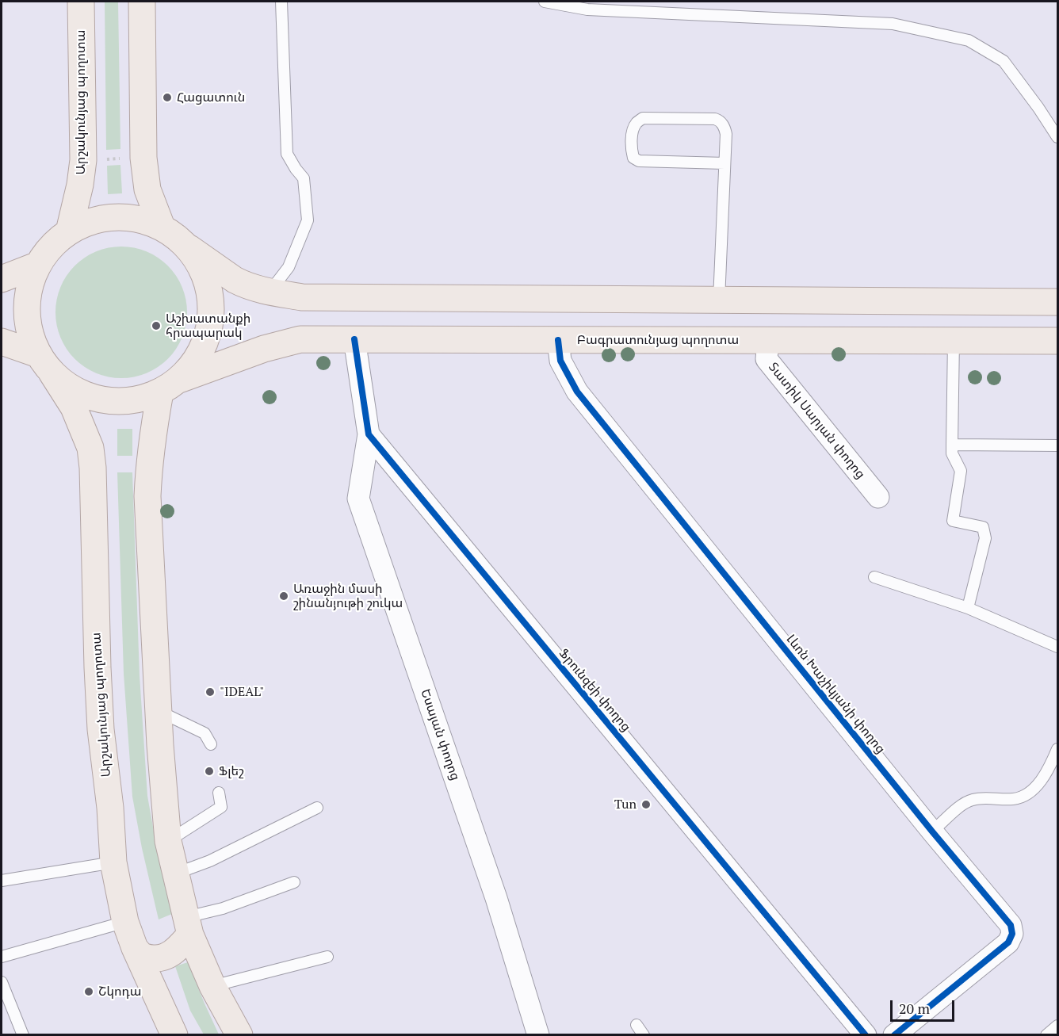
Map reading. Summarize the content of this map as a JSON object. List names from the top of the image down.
{
  "streets": {
    "main road": ["Արշակունյաց պողոտա", "Բագրատունյաց պողոտա"],
    "street": [
      "Տատիկ Սարյան փողոց",
      "Ֆրունզեի փողոց",
      "Լևոն Խաչիկյանի փողոց",
      "Եսայան փողոց"
    ]
  },
  "crossings": [
    ["Բագրատունյաց պողոտա", "Տատիկ Սարյան փողոց"],
    ["Բագրատունյաց պողոտա", "Լևոն Խաչիկյանի փողոց"],
    ["Ֆրունզեի փողոց", "Եսայան փողոց"]
  ],
  "places": [
    "Հացատուն",
    "Աշխատանքի հրապարակ",
    "Առաջին մասի շինանյութի շուկա",
    "\"IDEAL\"",
    "Ֆլեշ",
    "Tun",
    "Շկոդա"
  ],
  "scale_bar": "20 m"
}
